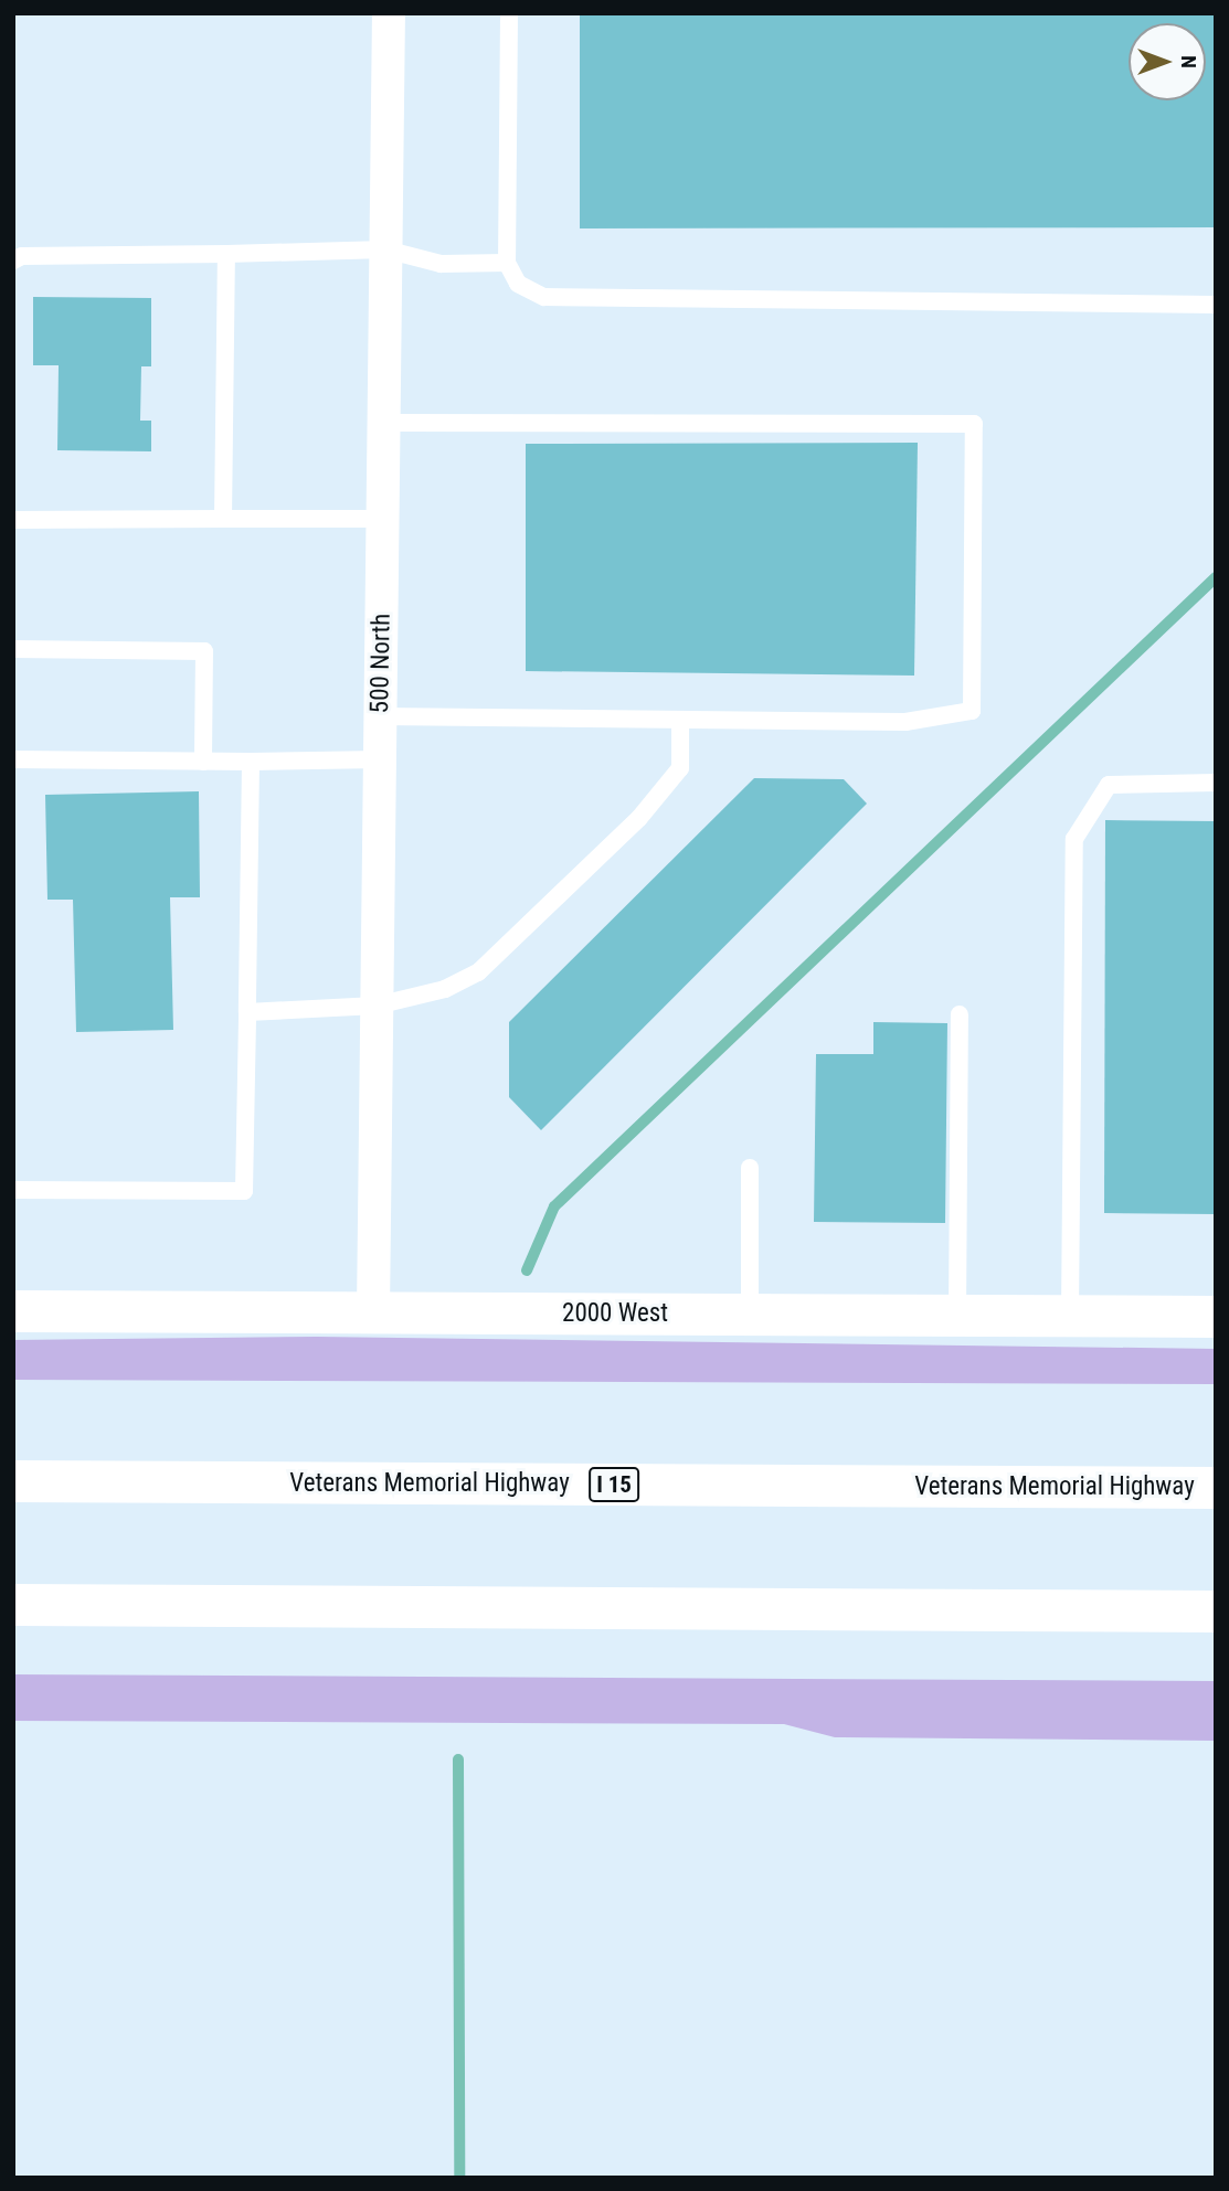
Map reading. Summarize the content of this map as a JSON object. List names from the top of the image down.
{
  "streets": {
    "main road": ["2000 West", "Veterans Memorial Highway", "I 15"],
    "street": ["500 North"]
  },
  "crossings": [
    ["500 North", "2000 West"]
  ],
  "north": "right"
}
